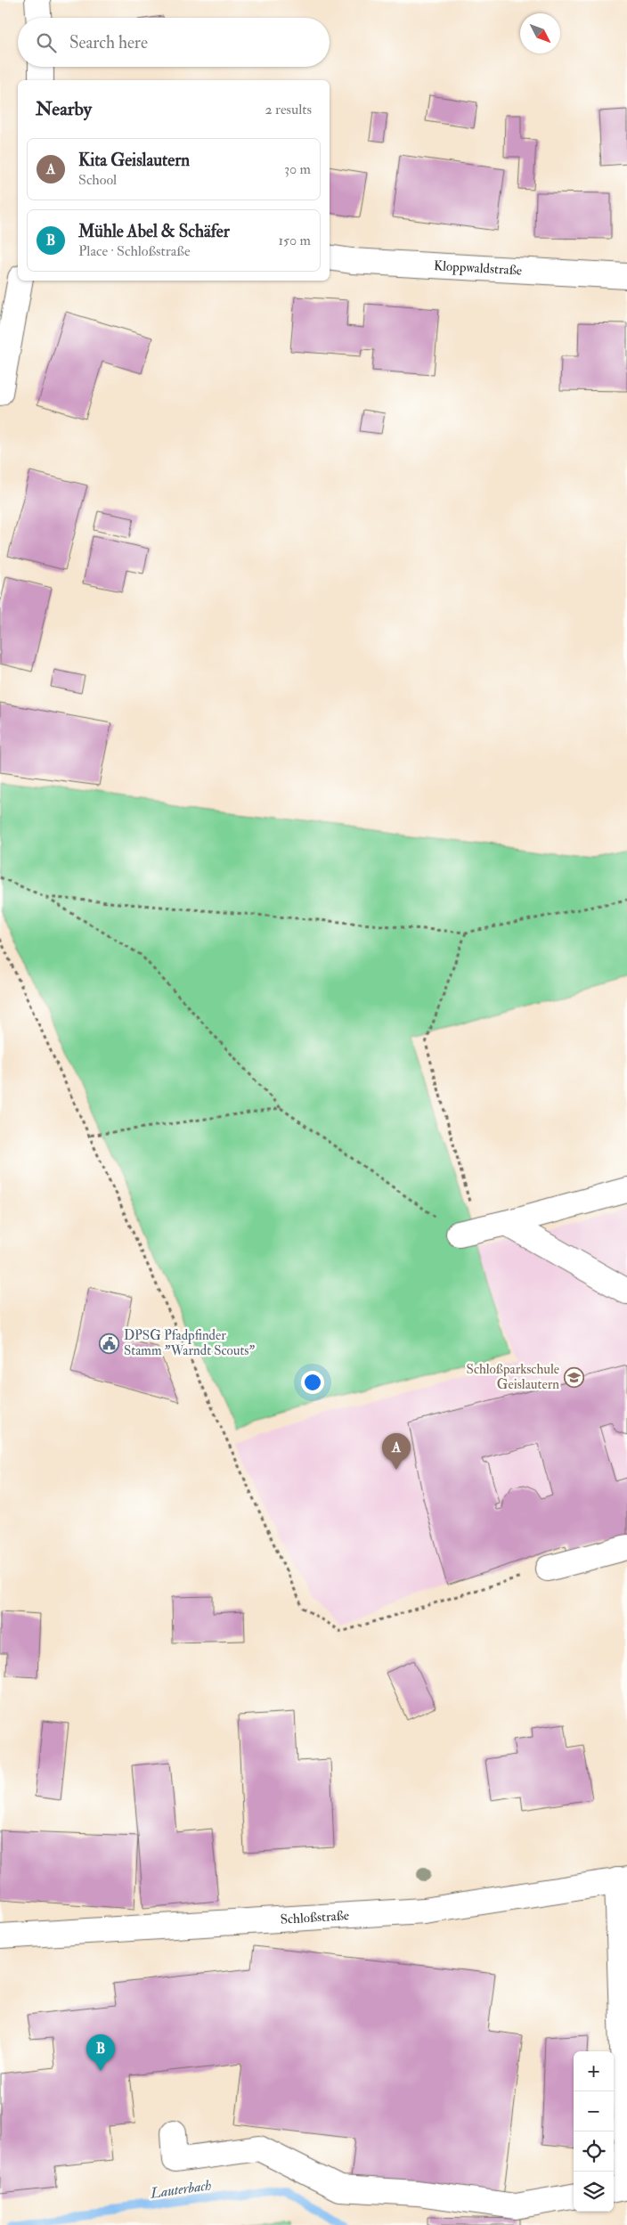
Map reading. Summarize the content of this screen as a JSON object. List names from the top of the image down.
{
  "streets": {
    "street": ["Kloppwaldstraße", "Schloßstraße"]
  },
  "water": ["Lauterbach"],
  "places": {
    "public building": ["DPSG Pfadpfinder Stamm \"Warndt Scouts\""],
    "school or university": ["Schloßparkschule Geislautern"]
  },
  "north": "bottom right",
  "page": {
    "search": "Search here",
    "heading": ["Nearby", "2 results"],
    "list": [
      {
        "mark": "A",
        "name": "Kita Geislautern",
        "note": "School",
        "value": "30 m"
      },
      {
        "mark": "B",
        "name": "Mühle Abel & Schäfer",
        "note": "Place · Schloßstraße",
        "value": "150 m"
      }
    ],
    "pins": ["A", "B"],
    "map_buttons": ["+", "−"]
  }
}
